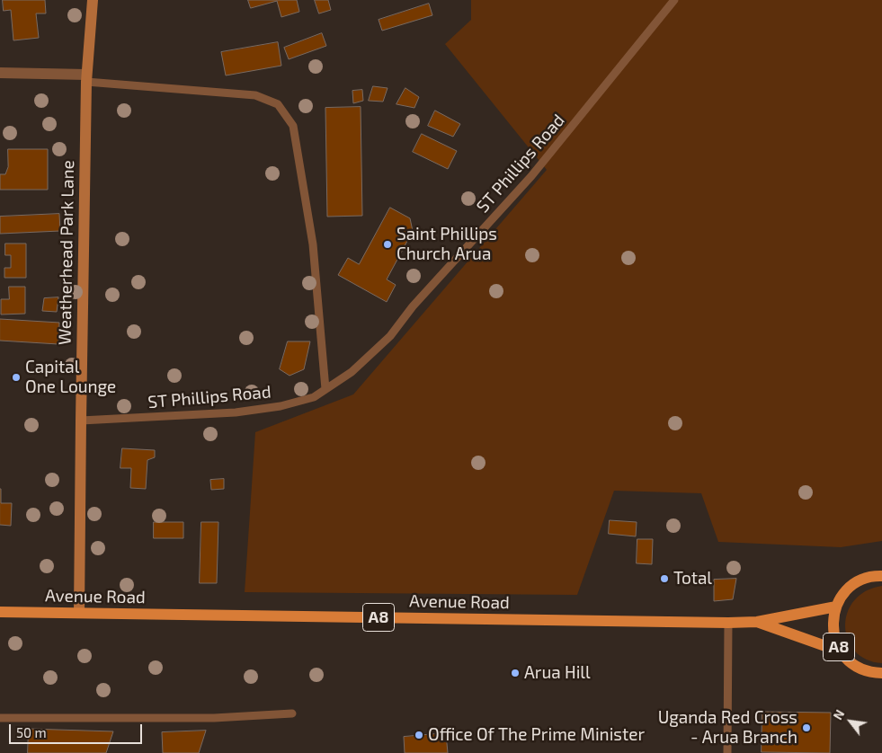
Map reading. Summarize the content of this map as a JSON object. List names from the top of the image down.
{
  "streets": {
    "main road": ["Avenue Road", "A8"],
    "street": ["Weatherhead Park Lane"],
    "lane": ["ST Phillips Road"]
  },
  "crossings": [
    ["ST Phillips Road", "Weatherhead Park Lane"],
    ["Weatherhead Park Lane", "Avenue Road"],
    ["Avenue Road", "A8"]
  ],
  "places": [
    "Saint Phillips Church Arua",
    "Capital One Lounge",
    "Total",
    "Arua Hill",
    "Uganda Red Cross - Arua Branch",
    "Office Of The Prime Minister"
  ],
  "scale_bar": "50 m",
  "north": "top left"
}
